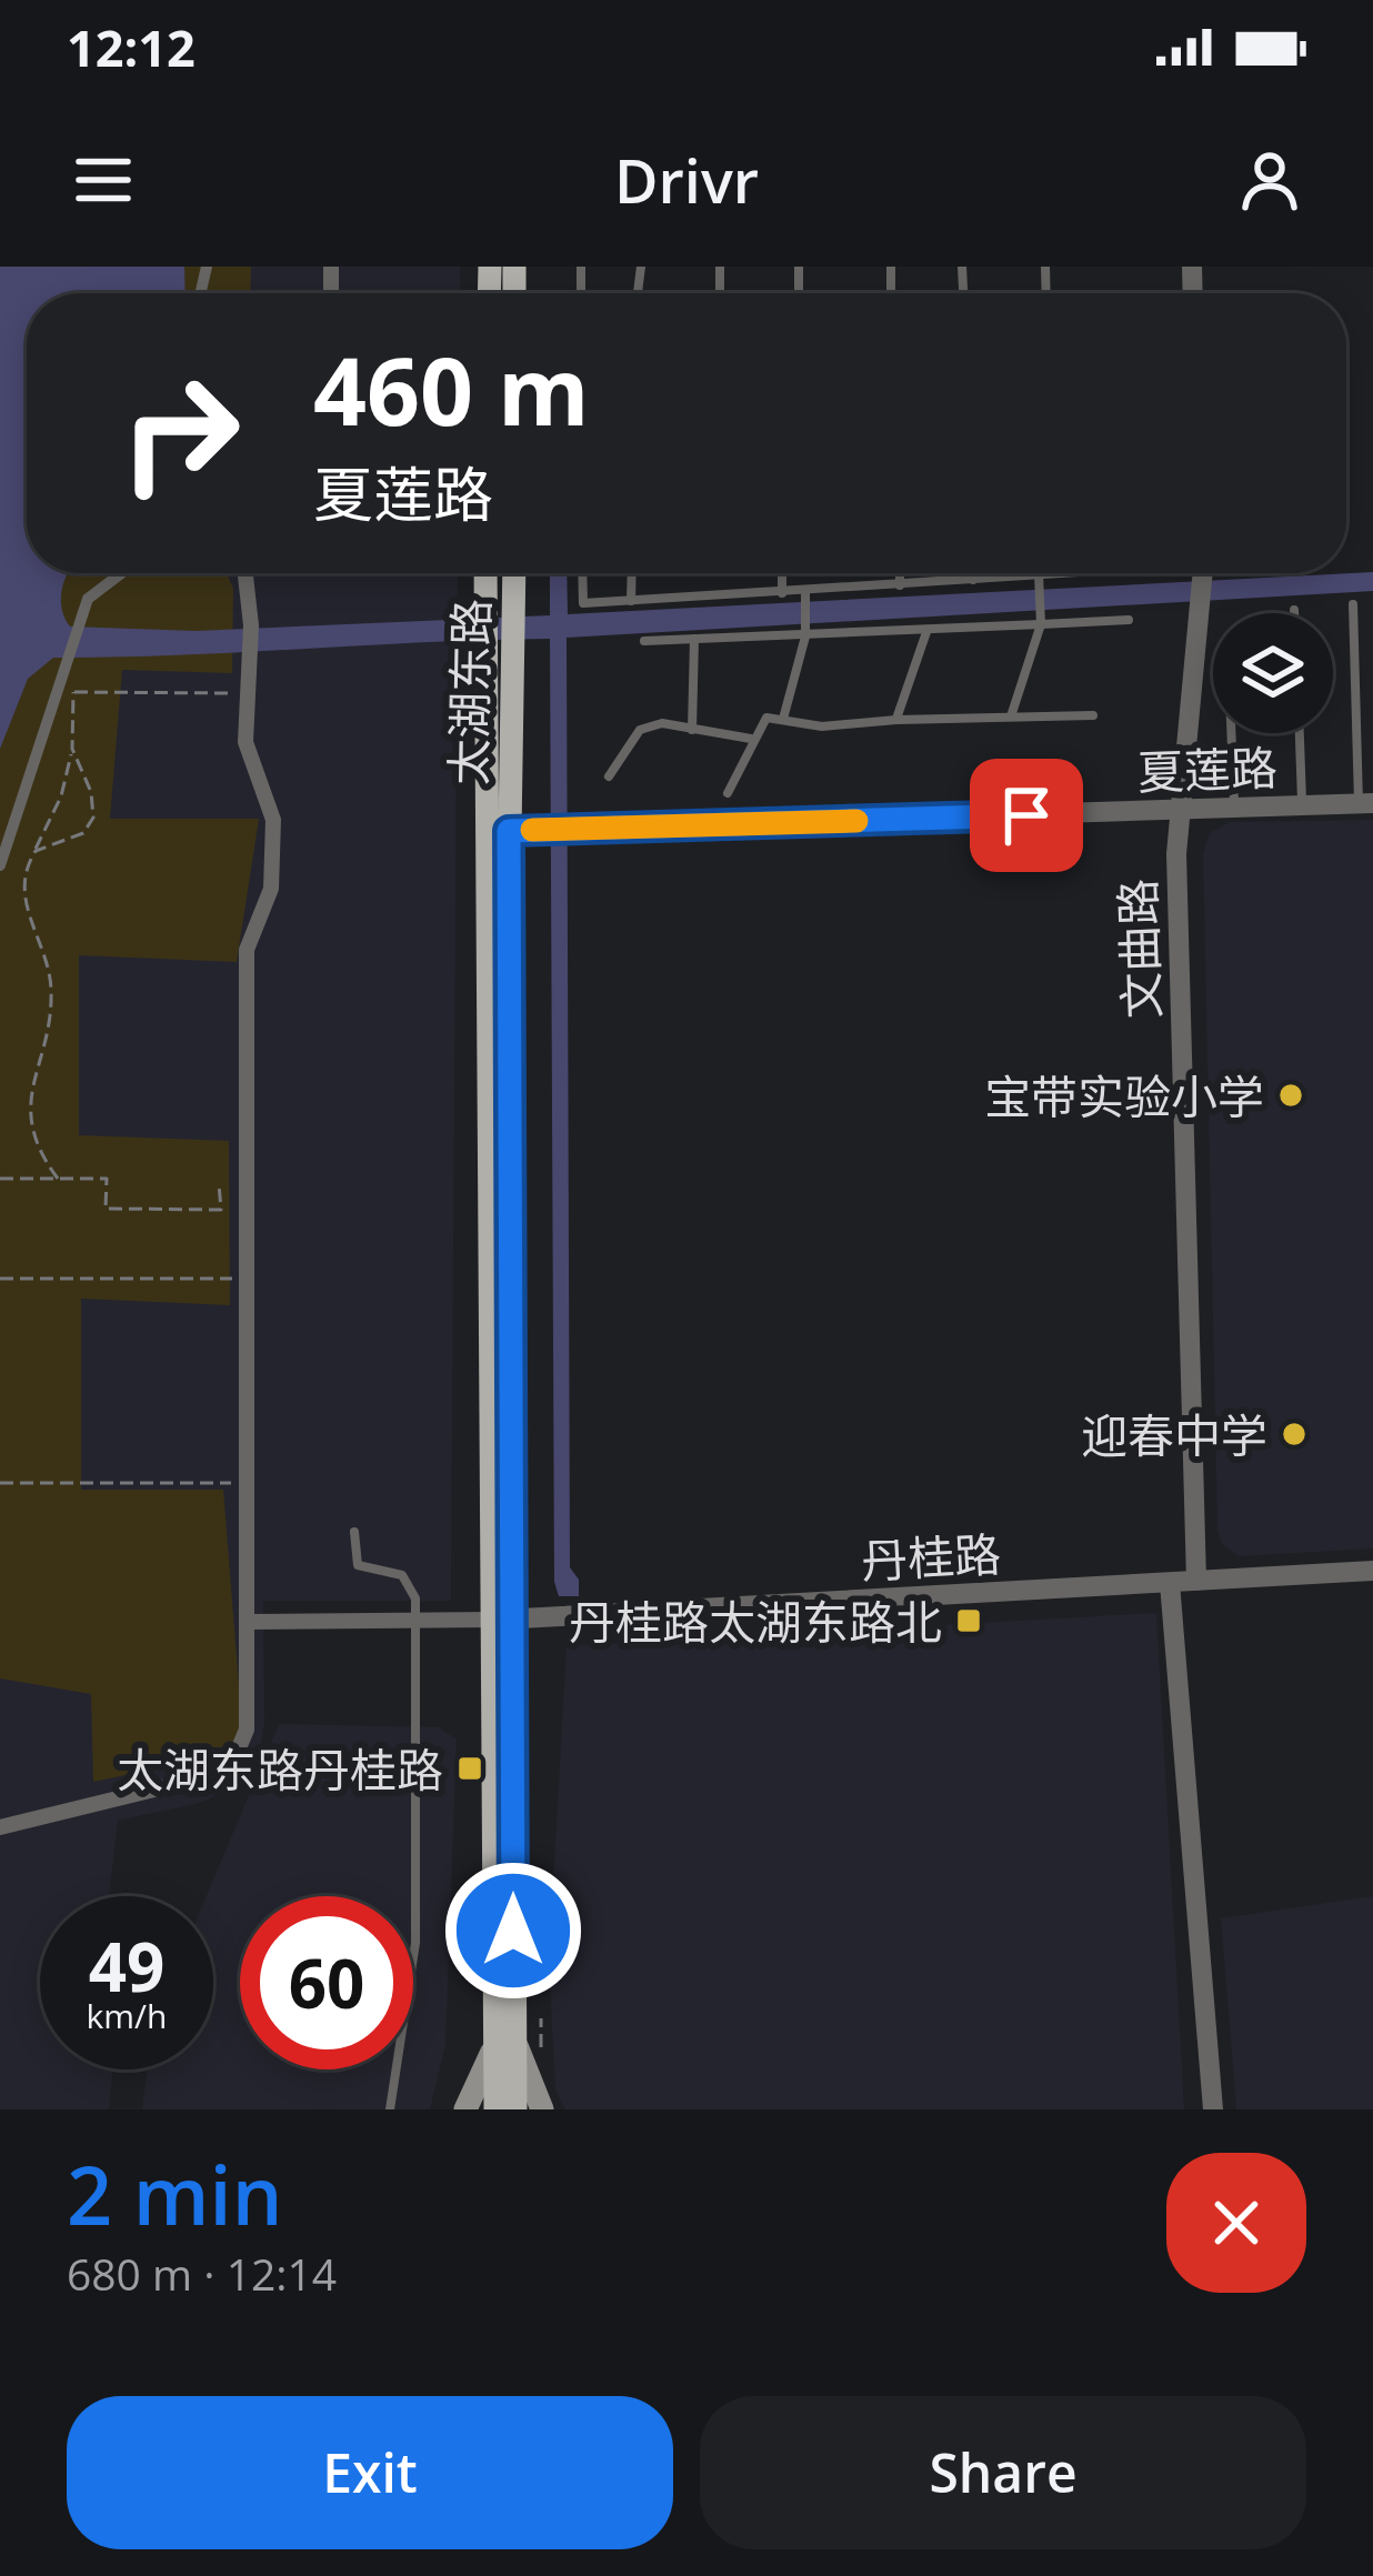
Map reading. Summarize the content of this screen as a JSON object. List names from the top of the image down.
{
  "streets": {
    "main road": ["太湖东路"],
    "street": ["夏莲路", "文曲路", "丹桂路"]
  },
  "crossings": [
    ["太湖东路", "夏莲路"],
    ["太湖东路", "丹桂路"],
    ["夏莲路", "文曲路"],
    ["文曲路", "丹桂路"]
  ],
  "places": {
    "other": ["宝带实验小学", "迎春中学"],
    "transit": ["丹桂路太湖东路北", "太湖东路丹桂路"]
  },
  "page": {
    "status": "12:12",
    "header": "Drivr",
    "turn": ["460 m", "夏莲路"],
    "speed": "49 km/h",
    "limit": "60",
    "heading": ["2 min", "680 m · 12:14"],
    "buttons": ["Exit", "Share"]
  }
}
